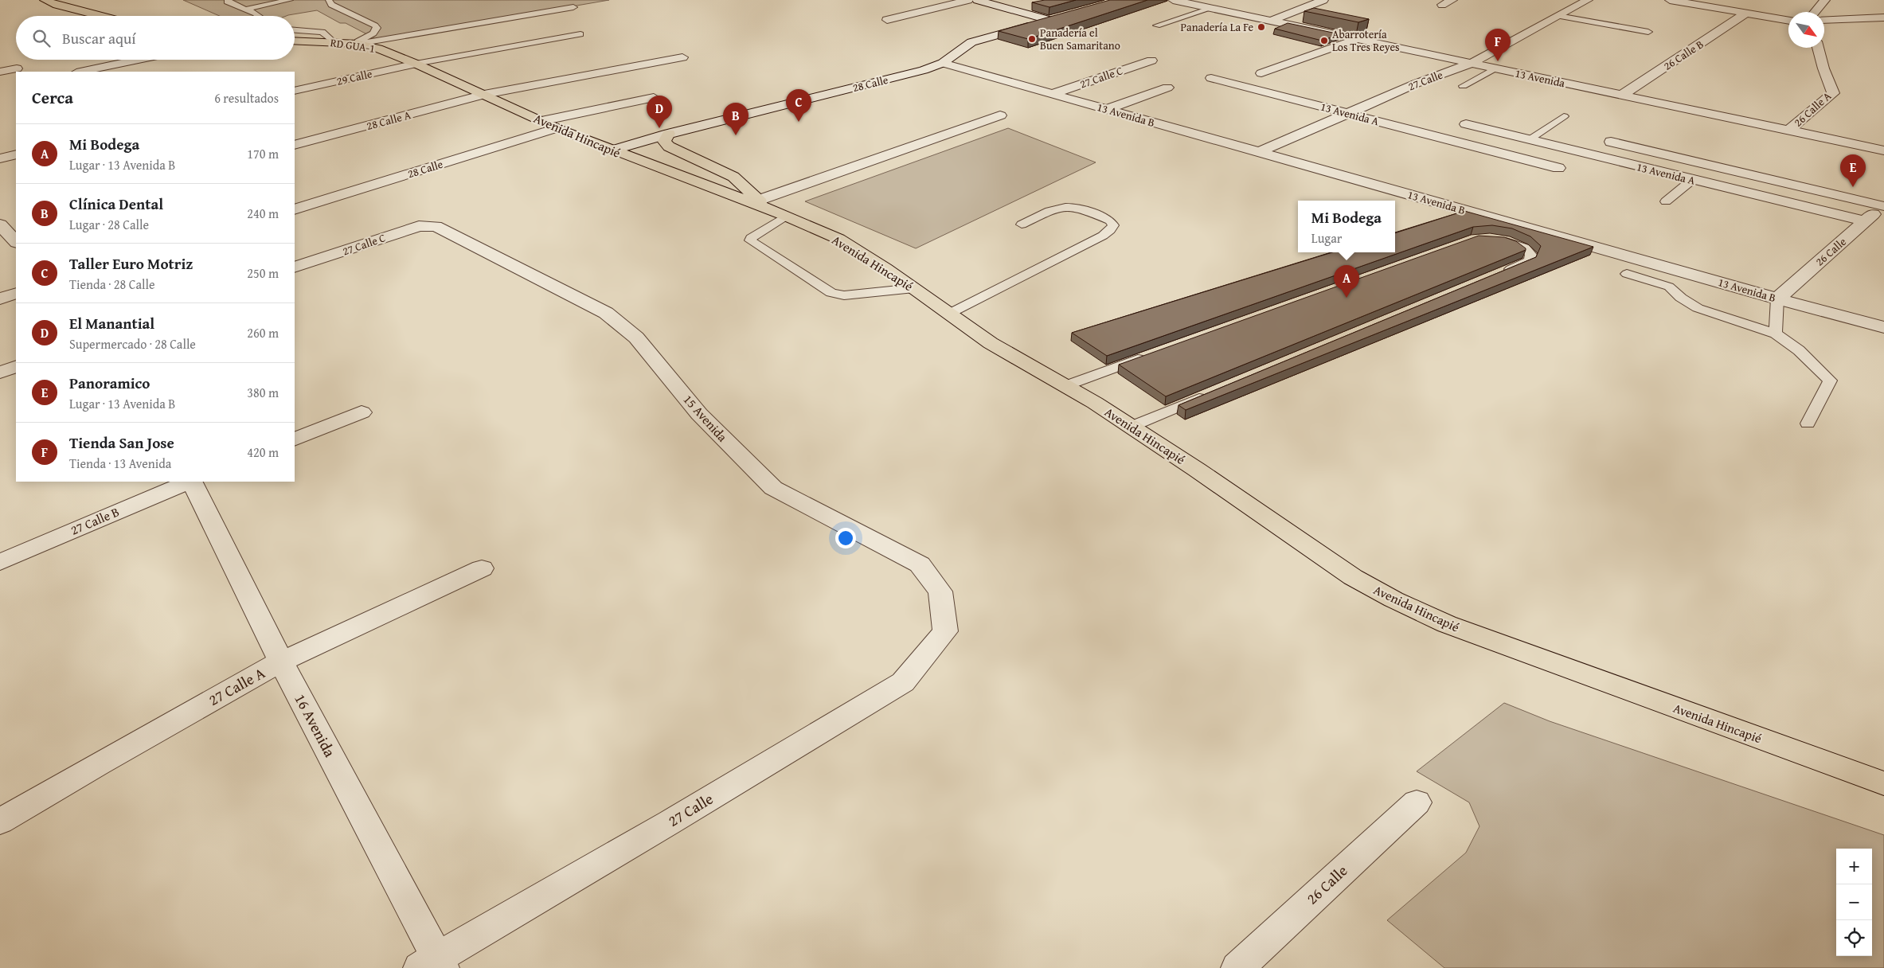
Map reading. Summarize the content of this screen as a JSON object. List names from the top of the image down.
{
  "streets": {
    "main road": ["RD GUA-1", "Avenida Hincapié"],
    "street": [
      "26 Calle B",
      "29 Calle",
      "27 Calle C",
      "13 Avenida",
      "27 Calle",
      "28 Calle",
      "26 Calle A",
      "13 Avenida A",
      "13 Avenida B",
      "28 Calle A",
      "26 Calle",
      "15 Avenida",
      "27 Calle B",
      "27 Calle A",
      "16 Avenida"
    ]
  },
  "crossings": [
    ["RD GUA-1", "29 Calle"],
    ["RD GUA-1", "Avenida Hincapié"],
    ["26 Calle B", "13 Avenida"],
    ["29 Calle", "Avenida Hincapié"],
    ["27 Calle C", "13 Avenida B"],
    ["27 Calle C", "15 Avenida"],
    ["13 Avenida", "27 Calle"],
    ["13 Avenida", "26 Calle A"],
    ["27 Calle", "13 Avenida A"],
    ["27 Calle", "13 Avenida B"],
    ["27 Calle", "15 Avenida"],
    ["27 Calle", "16 Avenida"],
    ["28 Calle", "13 Avenida B"],
    ["28 Calle", "Avenida Hincapié"],
    ["13 Avenida A", "26 Calle"],
    ["13 Avenida B", "26 Calle"],
    ["28 Calle A", "Avenida Hincapié"],
    ["27 Calle A", "16 Avenida"]
  ],
  "places": ["Panadería La Fe", "Panadería el Buen Samaritano", "Abarrotería Los Tres Reyes"],
  "north": "bottom right",
  "page": {
    "search": "Buscar aquí",
    "pins": [
      "F",
      "C",
      "D",
      "B",
      "E",
      "A"
    ],
    "heading": ["Cerca", "6 resultados"],
    "list": [
      {
        "mark": "A",
        "name": "Mi Bodega",
        "note": "Lugar · 13 Avenida B",
        "value": "170 m"
      },
      {
        "mark": "B",
        "name": "Clínica Dental",
        "note": "Lugar · 28 Calle",
        "value": "240 m"
      },
      {
        "mark": "C",
        "name": "Taller Euro Motriz",
        "note": "Tienda · 28 Calle",
        "value": "250 m"
      },
      {
        "mark": "D",
        "name": "El Manantial",
        "note": "Supermercado · 28 Calle",
        "value": "260 m"
      },
      {
        "mark": "E",
        "name": "Panoramico",
        "note": "Lugar · 13 Avenida B",
        "value": "380 m"
      },
      {
        "mark": "F",
        "name": "Tienda San Jose",
        "note": "Tienda · 13 Avenida",
        "value": "420 m"
      }
    ],
    "popup": ["Mi Bodega", "Lugar"],
    "map_buttons": ["+", "−"]
  }
}
